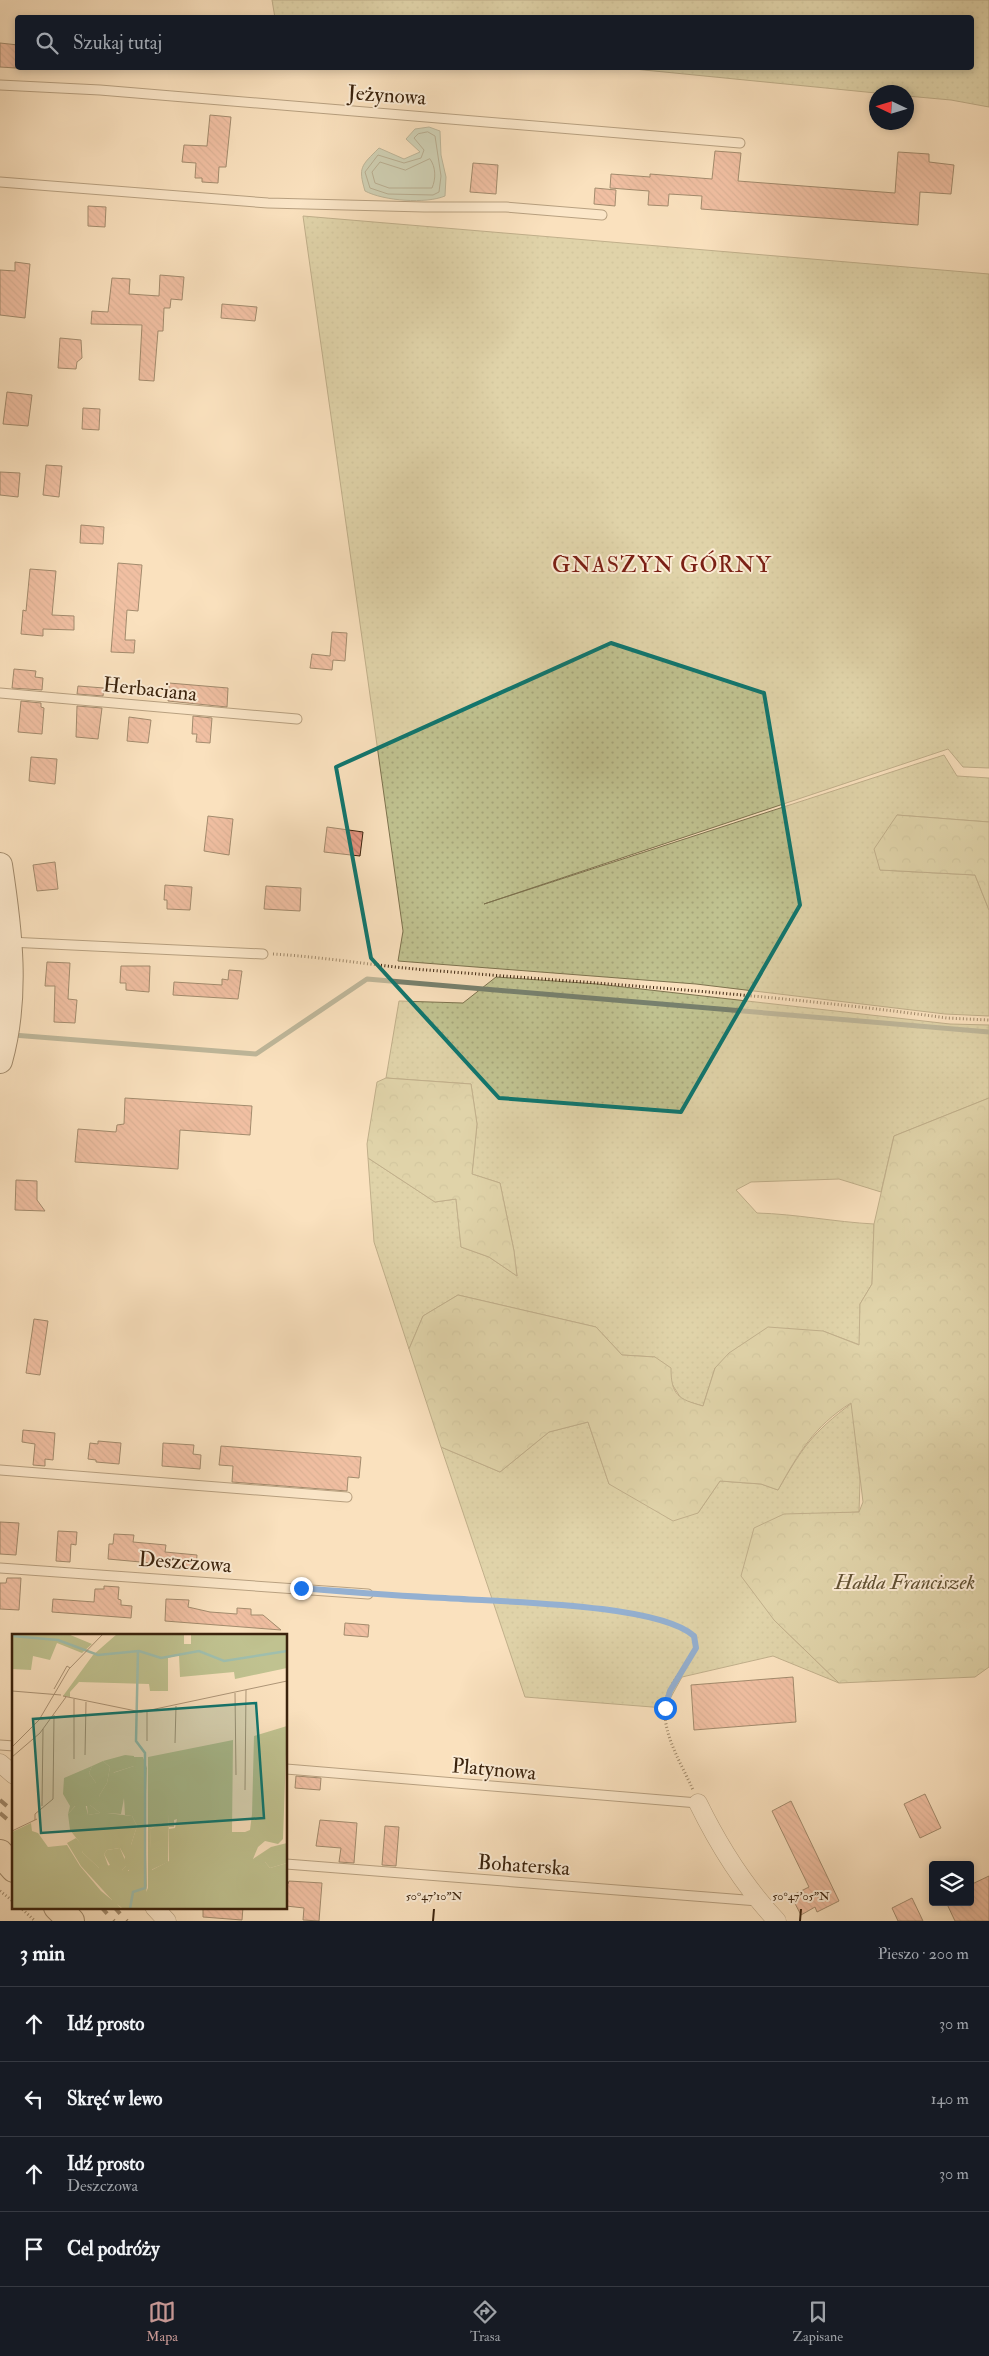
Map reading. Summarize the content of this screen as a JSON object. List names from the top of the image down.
{
  "streets": {
    "lane": [
      "Jeżynowa",
      "Herbaciana",
      "Deszczowa",
      "Platynowa",
      "Bohaterska"
    ]
  },
  "districts": ["GNASZYN GÓRNY"],
  "parks": ["Hałda Franciszek"],
  "north": "left",
  "page": {
    "search": "Szukaj tutaj",
    "heading": ["3 min", "Pieszo · 200 m"],
    "list": [
      ["Idź prosto", "30 m"],
      ["Skręć w lewo", "140 m"],
      ["Idź prosto", "Deszczowa", "30 m"],
      "Cel podróży"
    ],
    "nav": ["Mapa", "Trasa", "Zapisane"]
  },
  "coordinates": ["50°47'10\"N", "50°47'05\"N"]
}
